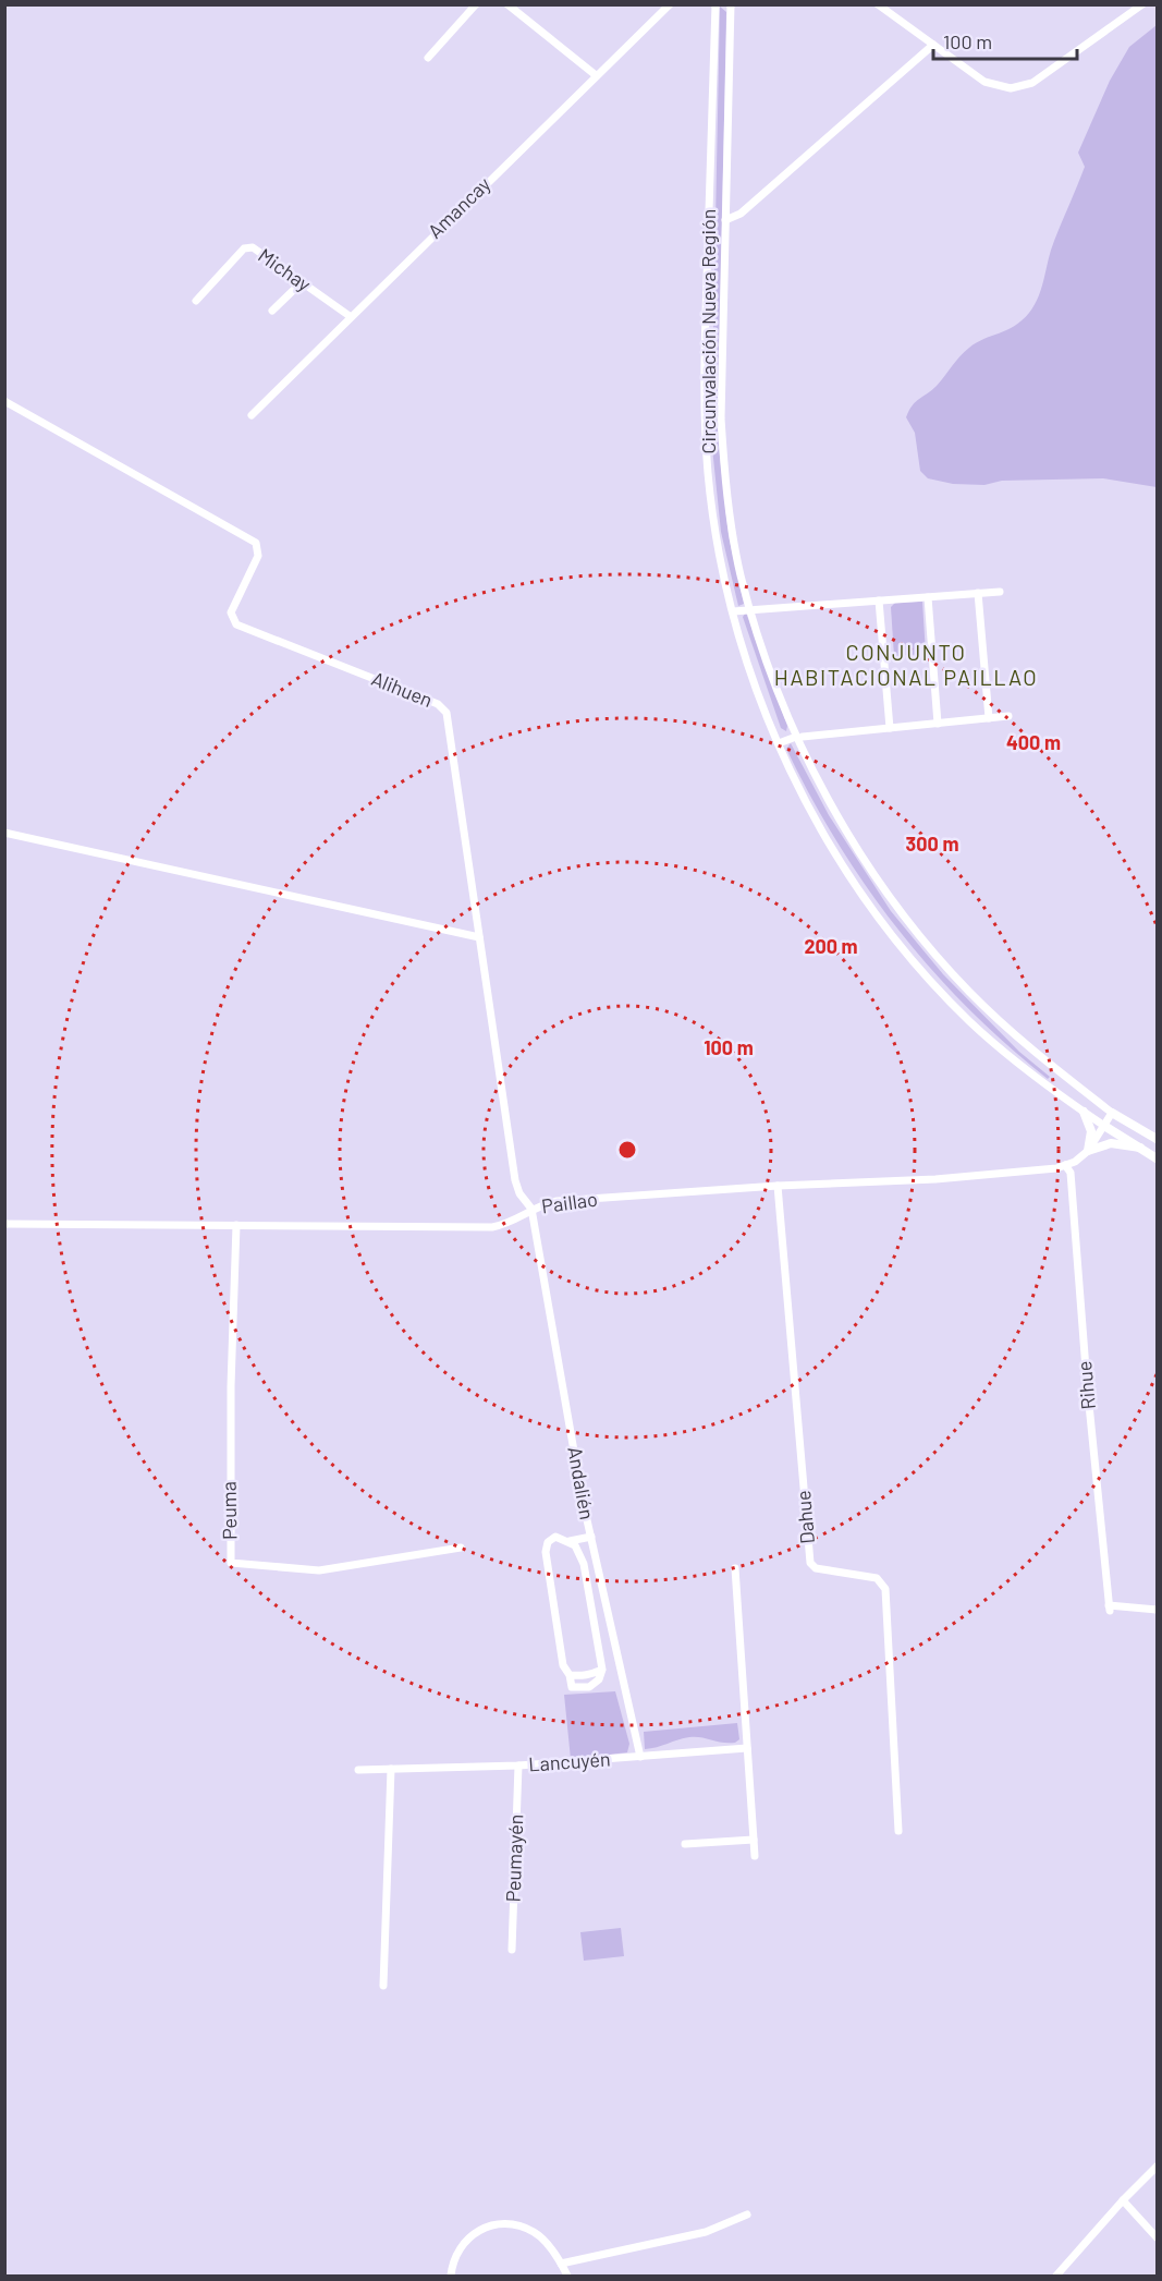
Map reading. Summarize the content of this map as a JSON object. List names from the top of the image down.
{
  "streets": {
    "street": [
      "Amancay",
      "Michay",
      "Circunvalación Nueva Región",
      "Alihuen",
      "Paillao",
      "Rihue",
      "Andalién",
      "Peuma",
      "Dahue",
      "Lancuyén",
      "Peumayén"
    ]
  },
  "crossings": [
    ["Amancay", "Michay"],
    ["Circunvalación Nueva Región", "Paillao"],
    ["Alihuen", "Paillao"],
    ["Alihuen", "Andalién"],
    ["Paillao", "Rihue"],
    ["Paillao", "Andalién"],
    ["Paillao", "Peuma"],
    ["Paillao", "Dahue"],
    ["Andalién", "Lancuyén"],
    ["Lancuyén", "Peumayén"]
  ],
  "districts": ["CONJUNTO HABITACIONAL PAILLAO"],
  "scale_bar": "100 m",
  "rings": [
    "400 m",
    "300 m",
    "200 m",
    "100 m"
  ]
}
